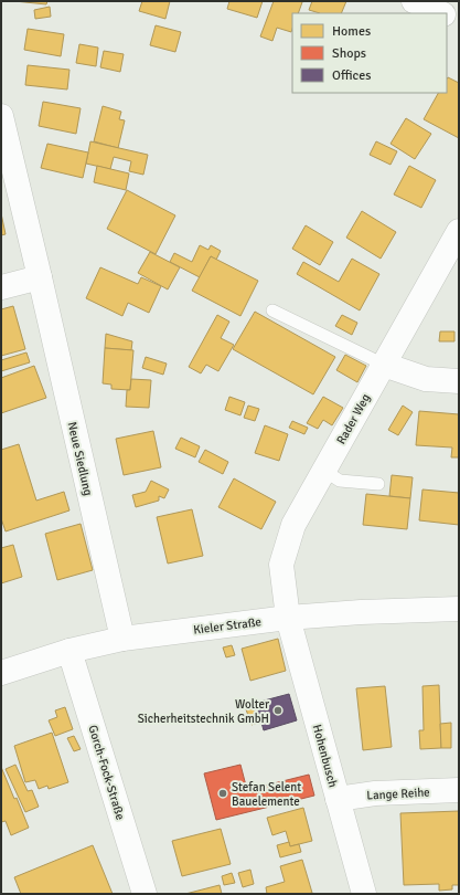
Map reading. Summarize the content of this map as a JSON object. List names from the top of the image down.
{
  "streets": {
    "street": [
      "Rader Weg",
      "Neue Siedlung",
      "Kieler Straße",
      "Hohenbusch",
      "Gorch-Fock-Straße",
      "Lange Reihe"
    ]
  },
  "crossings": [
    ["Rader Weg", "Kieler Straße"],
    ["Rader Weg", "Hohenbusch"],
    ["Neue Siedlung", "Kieler Straße"],
    ["Kieler Straße", "Hohenbusch"],
    ["Kieler Straße", "Gorch-Fock-Straße"],
    ["Hohenbusch", "Lange Reihe"]
  ],
  "places": ["Wolter Sicherheitstechnik GmbH", "Stefan Selent Bauelemente"],
  "legend": ["Homes", "Shops", "Offices"]
}
